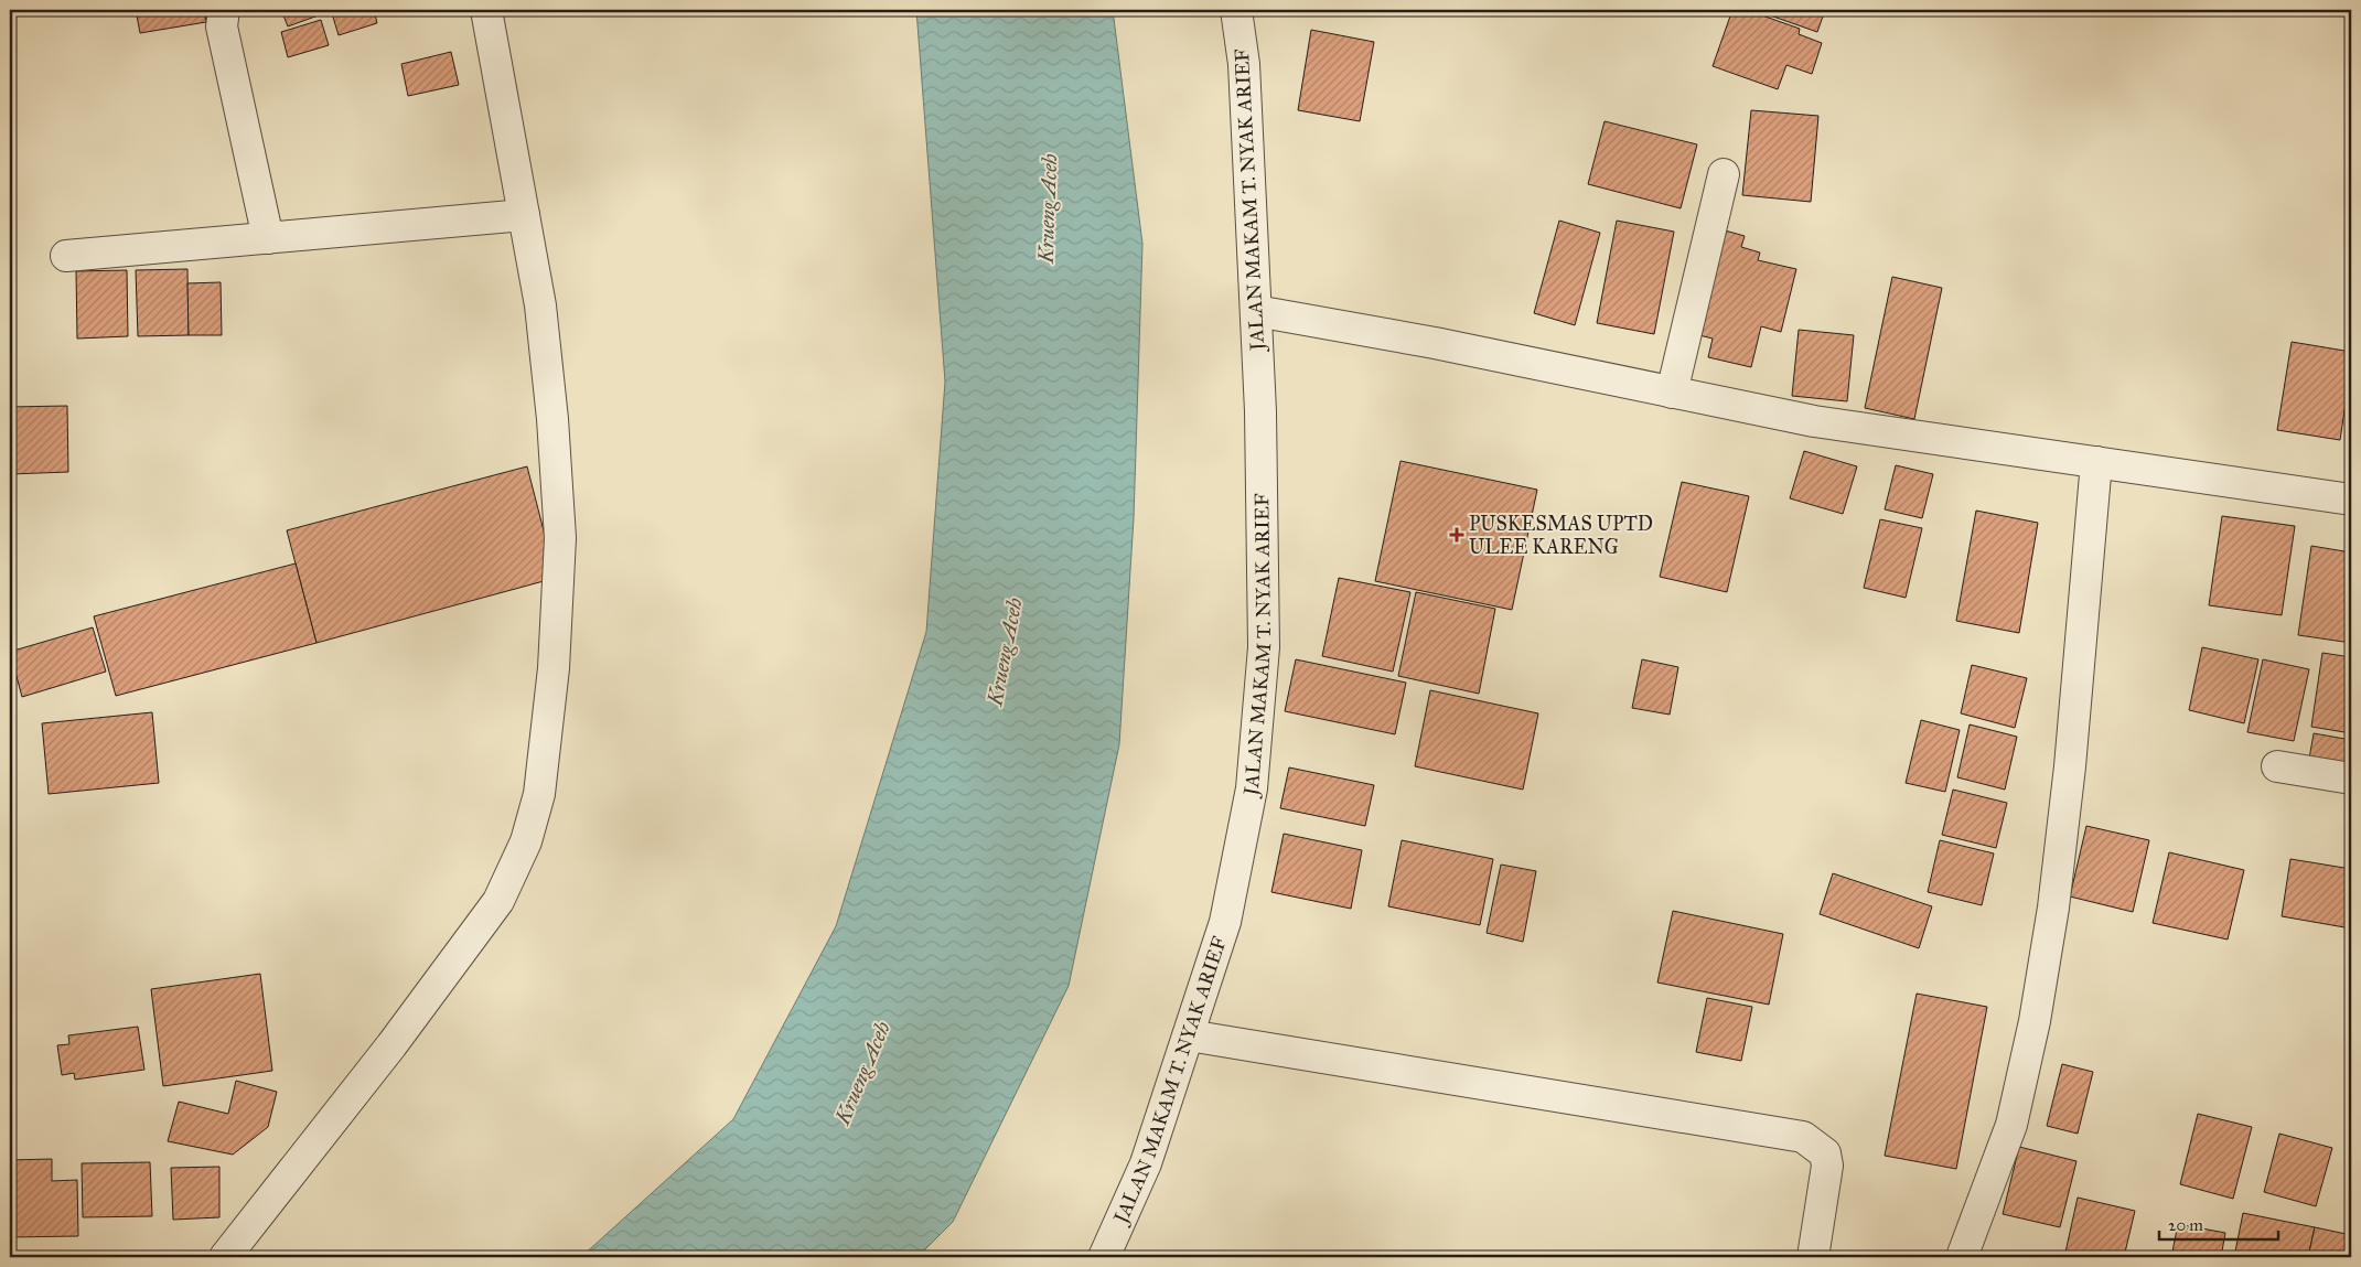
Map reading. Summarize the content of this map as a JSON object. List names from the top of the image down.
{
  "streets": {
    "street": ["JALAN MAKAM T. NYAK ARIEF"]
  },
  "water": ["Krueng Aceh"],
  "places": {
    "health": ["PUSKESMAS UPTD ULEE KARENG"]
  },
  "scale_bar": "20 m"
}
